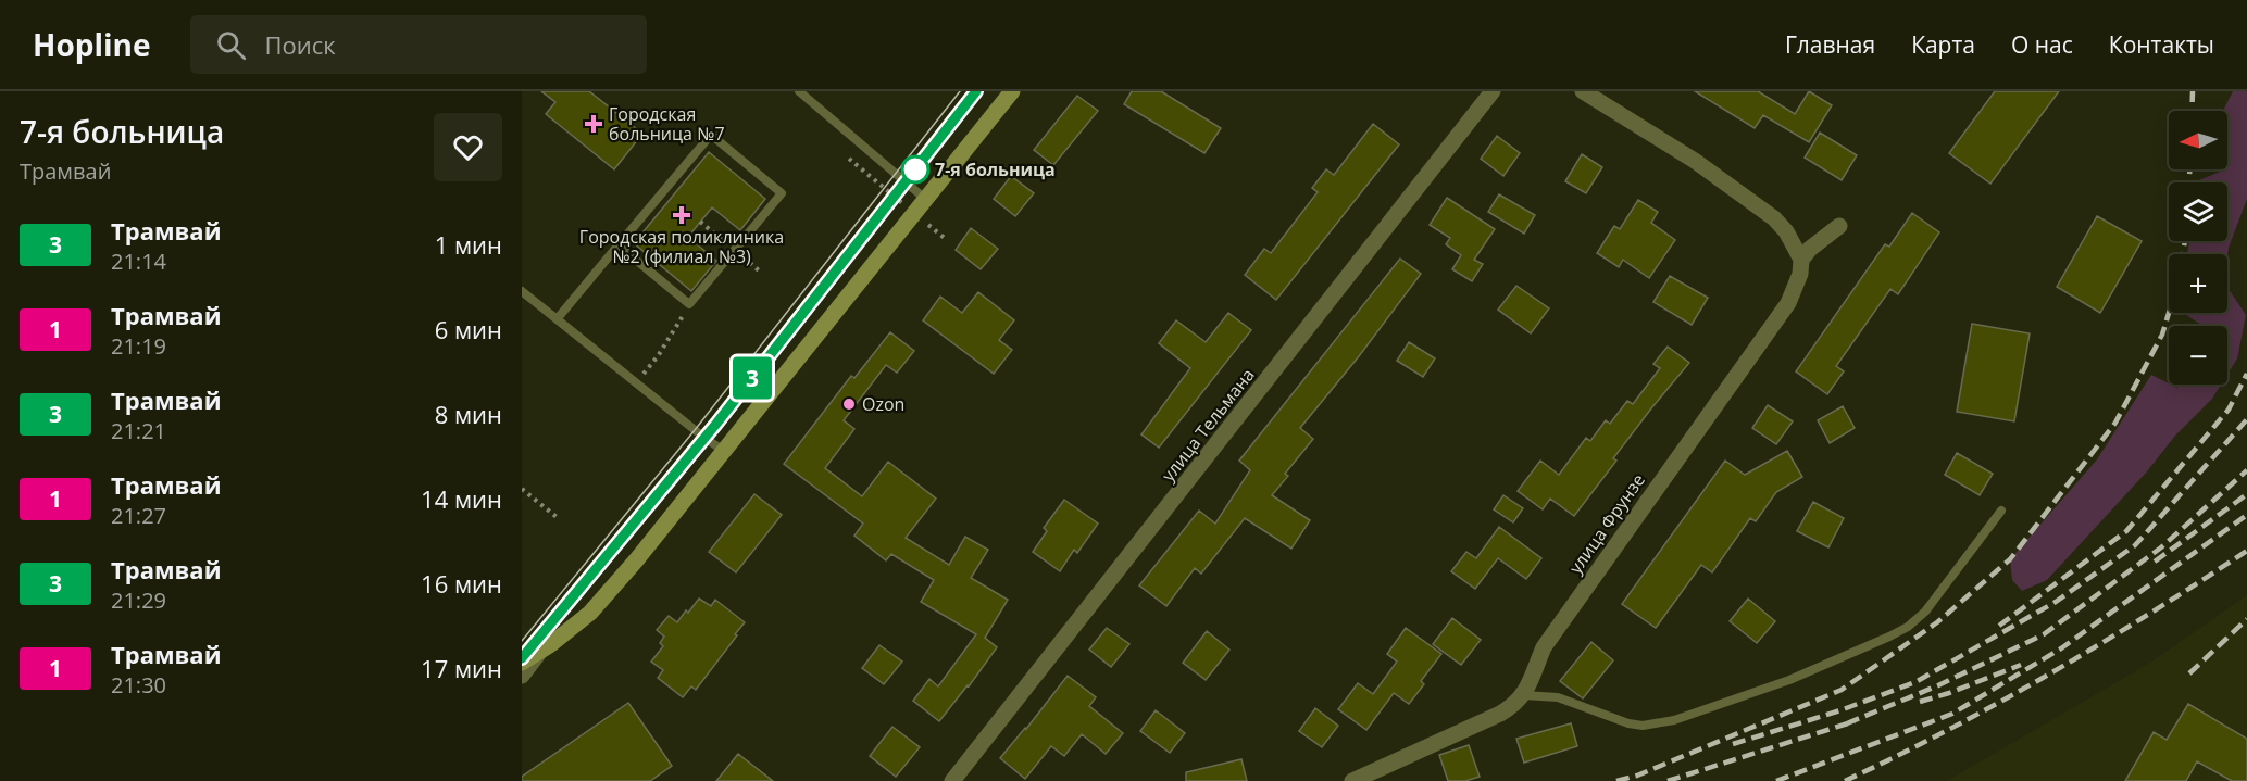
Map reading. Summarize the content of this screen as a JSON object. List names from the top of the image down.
{
  "streets": {
    "street": ["улица Тельмана", "улица Фрунзе"]
  },
  "places": {
    "health": ["Городская больница №7", "Городская поликлиника №2 (филиал №3)"],
    "other": ["7-я больница", "Ozon"]
  },
  "lines": ["tram line 3"],
  "north": "left",
  "page": {
    "header": "Hopline",
    "search": "Поиск",
    "nav": [
      "Главная",
      "Карта",
      "О нас",
      "Контакты"
    ],
    "heading": ["7-я больница", "Трамвай"],
    "on_map": "3",
    "map_buttons": ["+", "−"],
    "list": [
      {
        "mark": "3",
        "name": "Трамвай",
        "note": "21:14",
        "value": "1 мин"
      },
      {
        "mark": "1",
        "name": "Трамвай",
        "note": "21:19",
        "value": "6 мин"
      },
      {
        "mark": "3",
        "name": "Трамвай",
        "note": "21:21",
        "value": "8 мин"
      },
      {
        "mark": "1",
        "name": "Трамвай",
        "note": "21:27",
        "value": "14 мин"
      },
      {
        "mark": "3",
        "name": "Трамвай",
        "note": "21:29",
        "value": "16 мин"
      },
      {
        "mark": "1",
        "name": "Трамвай",
        "note": "21:30",
        "value": "17 мин"
      }
    ]
  }
}
